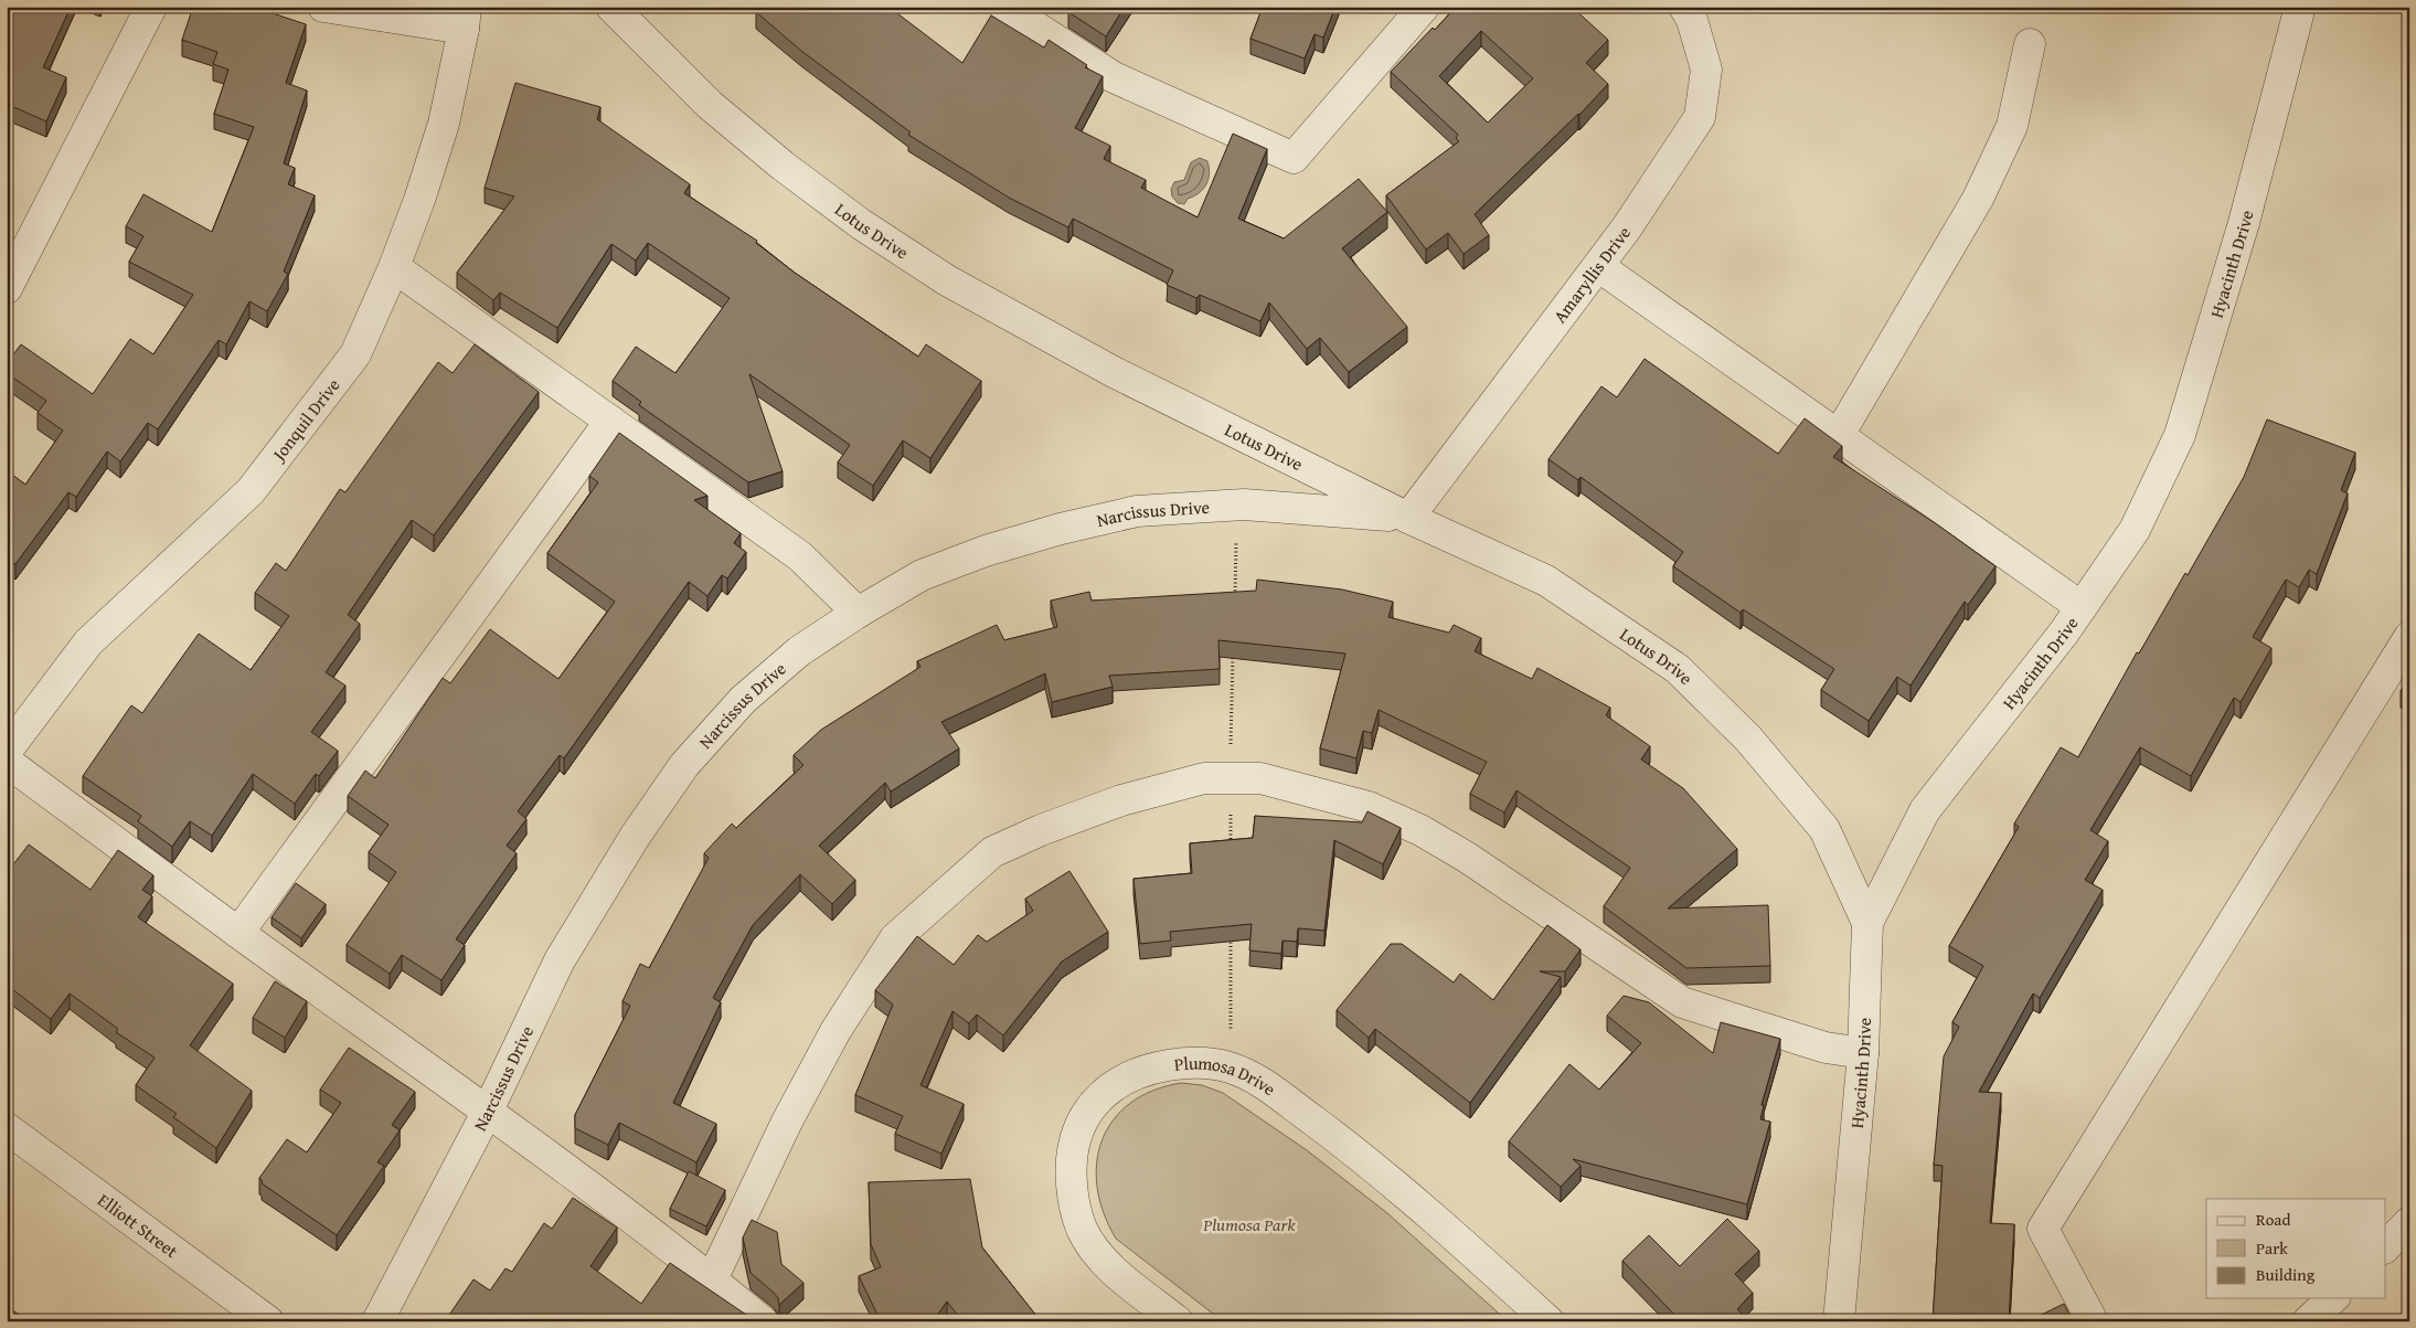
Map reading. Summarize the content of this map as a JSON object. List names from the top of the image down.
{
  "streets": {
    "street": [
      "Lotus Drive",
      "Hyacinth Drive",
      "Amaryllis Drive",
      "Jonquil Drive",
      "Narcissus Drive",
      "Plumosa Drive",
      "Elliott Street"
    ]
  },
  "crossings": [
    ["Lotus Drive", "Hyacinth Drive"],
    ["Lotus Drive", "Amaryllis Drive"],
    ["Lotus Drive", "Narcissus Drive"],
    ["Amaryllis Drive", "Narcissus Drive"]
  ],
  "parks": ["Plumosa Park"],
  "legend": ["Road", "Park", "Building"]
}
